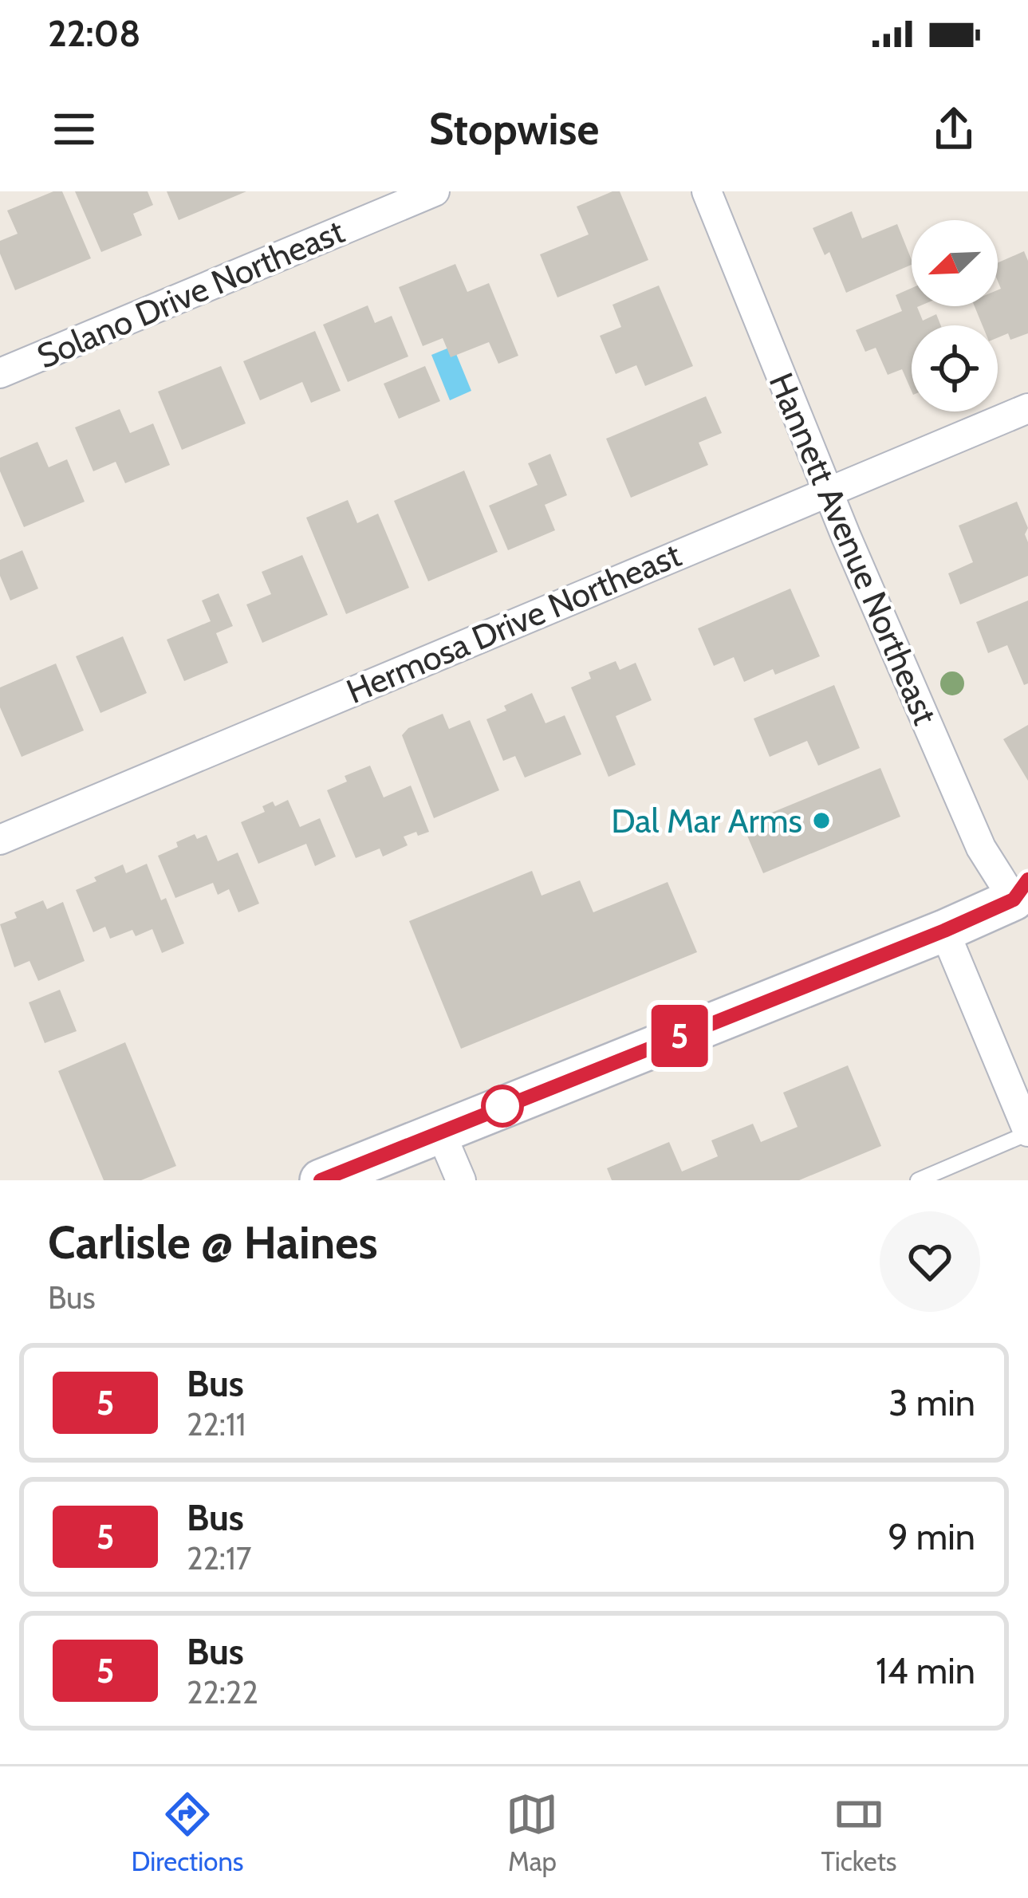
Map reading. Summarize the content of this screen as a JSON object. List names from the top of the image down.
{
  "streets": {
    "street": ["Solano Drive Northeast", "Hannett Avenue Northeast", "Hermosa Drive Northeast"]
  },
  "crossings": [
    ["Hannett Avenue Northeast", "Hermosa Drive Northeast"]
  ],
  "places": ["Dal Mar Arms"],
  "lines": ["bus line 5"],
  "north": "bottom left",
  "page": {
    "status": "22:08",
    "header": "Stopwise",
    "on_map": "5",
    "heading": ["Carlisle @ Haines", "Bus"],
    "list": [
      {
        "mark": "5",
        "name": "Bus",
        "note": "22:11",
        "value": "3 min"
      },
      {
        "mark": "5",
        "name": "Bus",
        "note": "22:17",
        "value": "9 min"
      },
      {
        "mark": "5",
        "name": "Bus",
        "note": "22:22",
        "value": "14 min"
      }
    ],
    "tabs": ["Directions", "Map", "Tickets"]
  }
}
